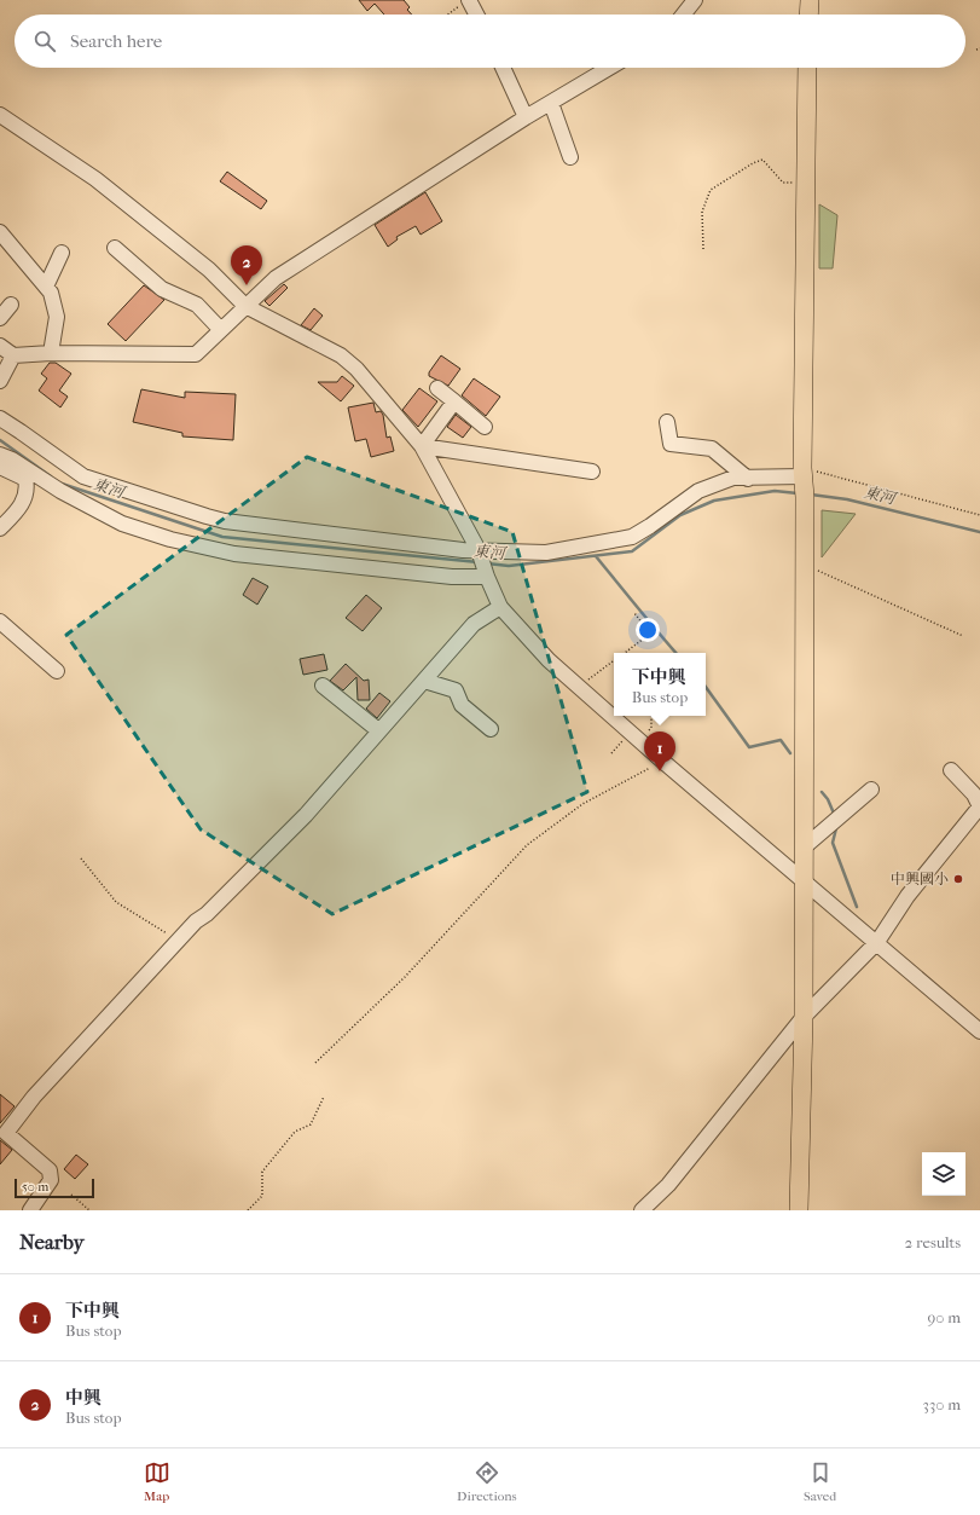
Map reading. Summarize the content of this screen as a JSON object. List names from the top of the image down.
{
  "water": ["東河"],
  "places": ["中興國小"],
  "scale_bar": "50 m",
  "page": {
    "search": "Search here",
    "pins": ["2", "1"],
    "popup": ["下中興", "Bus stop"],
    "scale": "50 m",
    "heading": ["Nearby", "2 results"],
    "list": [
      {
        "mark": "1",
        "name": "下中興",
        "note": "Bus stop",
        "value": "90 m"
      },
      {
        "mark": "2",
        "name": "中興",
        "note": "Bus stop",
        "value": "330 m"
      }
    ],
    "nav": ["Map", "Directions", "Saved"]
  }
}
